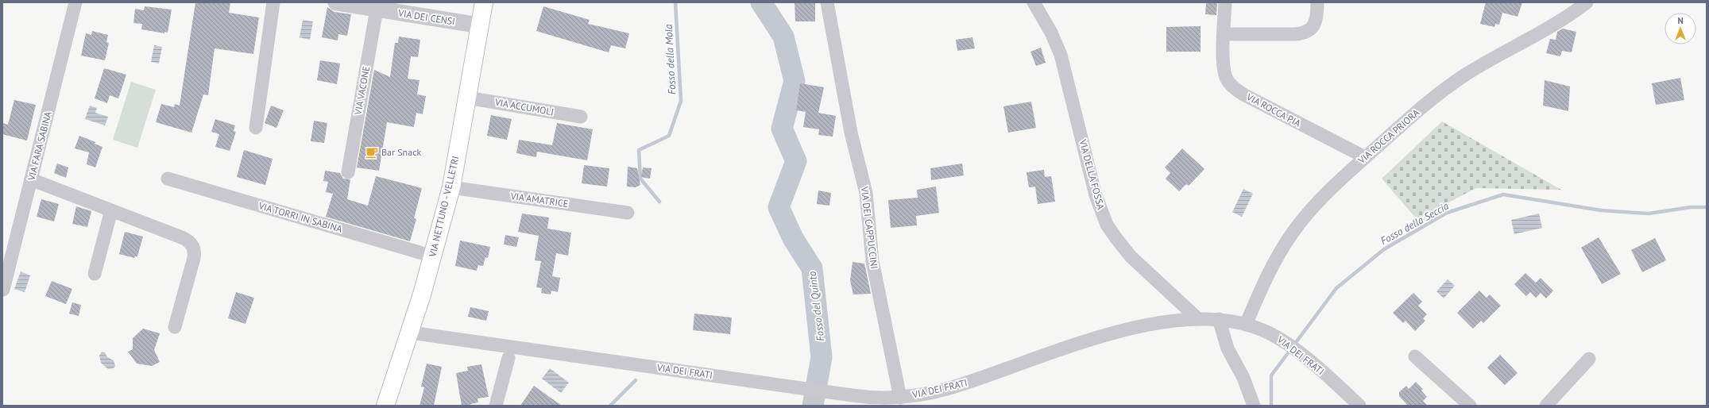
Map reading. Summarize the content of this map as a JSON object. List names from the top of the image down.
{
  "streets": {
    "main road": ["VIA NETTUNO - VELLETRI"],
    "street": [
      "VIA DEI CENSI",
      "VIA VACONE",
      "VIA ACCUMOLI",
      "VIA ROCCA PIA",
      "VIA ROCCA PRIORA",
      "VIA FARA SABINA",
      "VIA DELLA FOSSA",
      "VIA AMATRICE",
      "VIA TORRI IN SABINA",
      "VIA DEI CAPPUCCINI",
      "VIA DEI FRATI"
    ]
  },
  "crossings": [
    ["VIA DEI CENSI", "VIA VACONE"],
    ["VIA DEI CENSI", "VIA NETTUNO - VELLETRI"],
    ["VIA ACCUMOLI", "VIA NETTUNO - VELLETRI"],
    ["VIA ROCCA PIA", "VIA ROCCA PRIORA"],
    ["VIA ROCCA PRIORA", "VIA DEI FRATI"],
    ["VIA DELLA FOSSA", "VIA DEI FRATI"],
    ["VIA AMATRICE", "VIA NETTUNO - VELLETRI"],
    ["VIA NETTUNO - VELLETRI", "VIA TORRI IN SABINA"],
    ["VIA NETTUNO - VELLETRI", "VIA DEI FRATI"],
    ["VIA DEI CAPPUCCINI", "VIA DEI FRATI"]
  ],
  "water": ["Fosso della Mola", "Fosso della Seccia", "Fosso del Quinto"],
  "places": {
    "cafe": ["Bar Snack"]
  },
  "north": "top"
}
